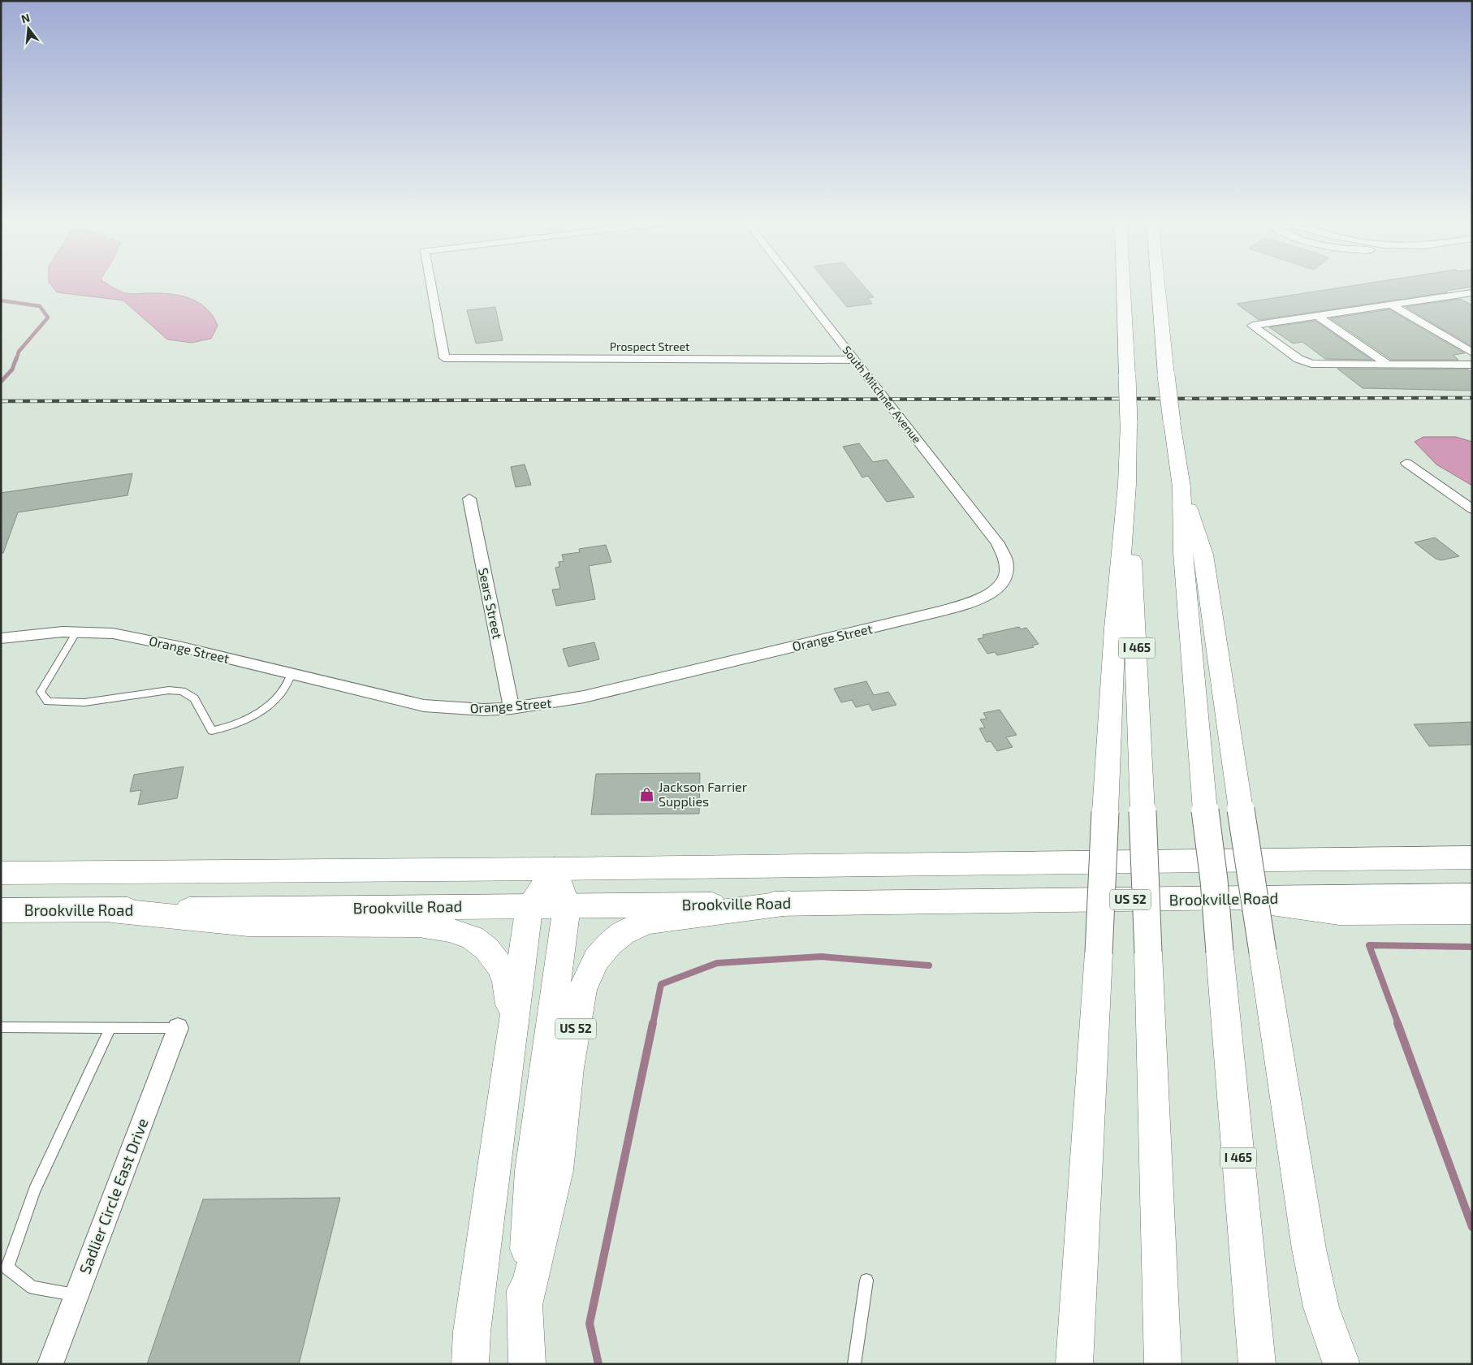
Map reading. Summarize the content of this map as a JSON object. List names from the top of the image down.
{
  "streets": {
    "main road": ["I 465", "Brookville Road", "US 52"],
    "street": [
      "Prospect Street",
      "South Mitchner Avenue",
      "Sears Street",
      "Orange Street",
      "Sadlier Circle East Drive"
    ]
  },
  "crossings": [
    ["Prospect Street", "South Mitchner Avenue"],
    ["South Mitchner Avenue", "Orange Street"],
    ["Sears Street", "Orange Street"],
    ["I 465", "US 52"],
    ["Brookville Road", "US 52"]
  ],
  "places": {
    "shop": ["Jackson Farrier Supplies"]
  },
  "north": "top"
}
